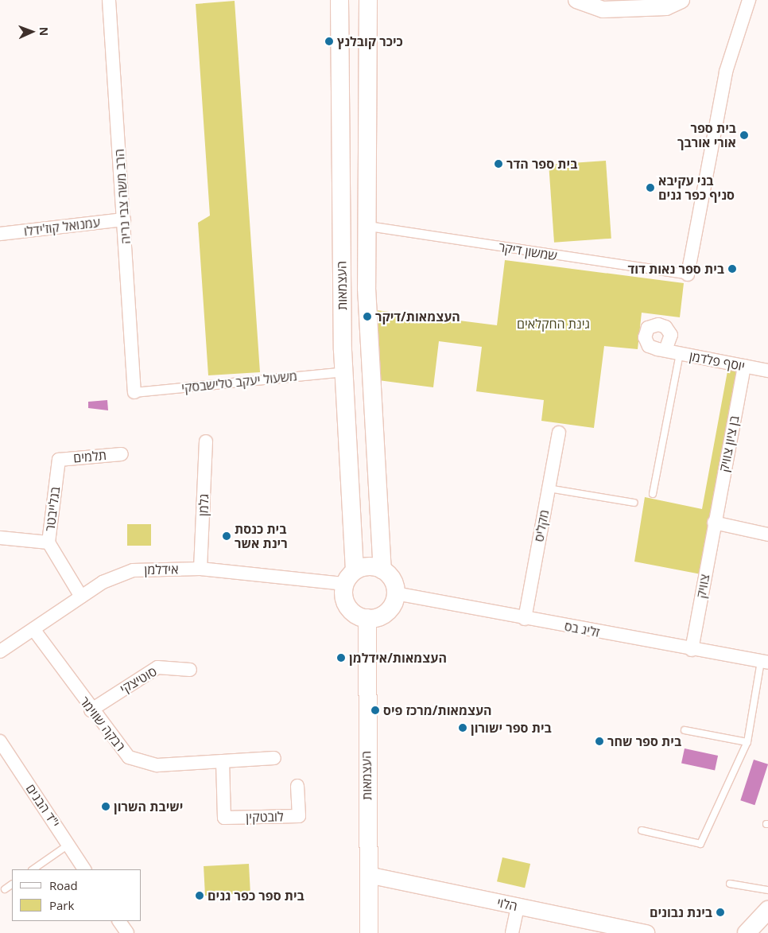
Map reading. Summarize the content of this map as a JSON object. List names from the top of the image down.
{
  "streets": {
    "main road": ["העצמאות"],
    "street": [
      "הרב משה צבי נריה",
      "עמנואל קוז'ידלו",
      "שמשון דיקר",
      "יוסף פלדמן",
      "משעול יעקב טלישבסקי",
      "בן ציון צוויק",
      "תלמים",
      "גלמן",
      "בגלייבטר",
      "מקליס",
      "אידלמן",
      "צוויק",
      "זליג בס",
      "סוטיצקי",
      "רבקה שווימר",
      "י\"ד הבנים",
      "לובטקין",
      "הלוי"
    ]
  },
  "crossings": [
    ["הרב משה צבי נריה", "עמנואל קוז'ידלו"],
    ["הרב משה צבי נריה", "משעול יעקב טלישבסקי"],
    ["שמשון דיקר", "העצמאות"],
    ["העצמאות", "משעול יעקב טלישבסקי"],
    ["העצמאות", "אידלמן"],
    ["העצמאות", "זליג בס"],
    ["העצמאות", "הלוי"],
    ["יוסף פלדמן", "בן ציון צוויק"],
    ["בן ציון צוויק", "צוויק"],
    ["תלמים", "בגלייבטר"],
    ["גלמן", "אידלמן"],
    ["בגלייבטר", "אידלמן"],
    ["מקליס", "זליג בס"],
    ["אידלמן", "זליג בס"],
    ["אידלמן", "רבקה שווימר"],
    ["צוויק", "זליג בס"],
    ["סוטיצקי", "רבקה שווימר"],
    ["רבקה שווימר", "לובטקין"]
  ],
  "parks": ["גינת החקלאים"],
  "places": [
    "כיכר קובלנץ",
    "בית ספר אורי אורבך",
    "בית ספר הדר",
    "בני עקיבא סניף כפר גנים",
    "בית ספר נאות דוד",
    "העצמאות/דיקר",
    "בית כנסת רינת אשר",
    "העצמאות/אידלמן",
    "העצמאות/מרכז פיס",
    "בית ספר ישורון",
    "בית ספר שחר",
    "ישיבת השרון",
    "בית ספר כפר גנים",
    "בינת נבונים"
  ],
  "legend": ["Road", "Park"],
  "north": "right"
}
